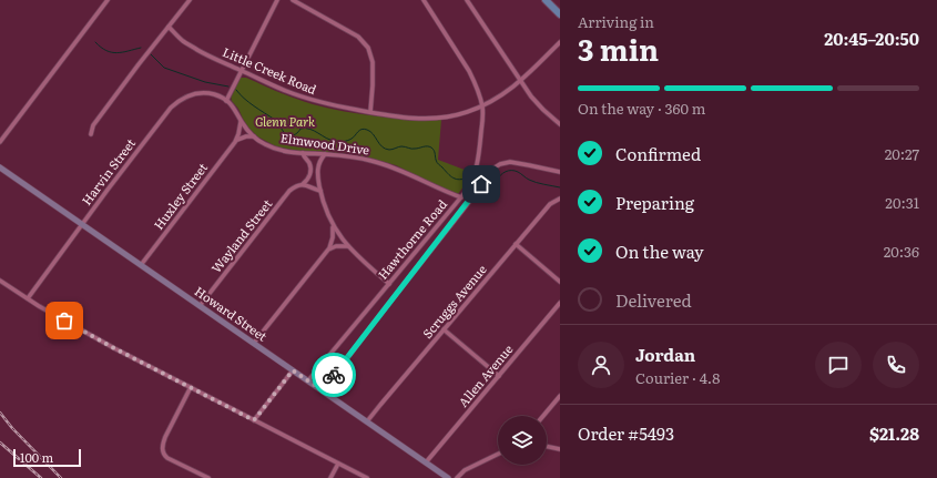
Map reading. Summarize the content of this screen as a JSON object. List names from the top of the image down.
{
  "streets": {
    "street": [
      "Little Creek Road",
      "Elmwood Drive",
      "Harvin Street",
      "Huxley Street",
      "Wayland Street",
      "Hawthorne Road",
      "Scruggs Avenue",
      "Howard Street",
      "Allen Avenue"
    ]
  },
  "crossings": [
    ["Little Creek Road", "Hawthorne Road"],
    ["Elmwood Drive", "Harvin Street"],
    ["Elmwood Drive", "Huxley Street"],
    ["Elmwood Drive", "Hawthorne Road"],
    ["Harvin Street", "Howard Street"],
    ["Huxley Street", "Howard Street"],
    ["Wayland Street", "Howard Street"],
    ["Hawthorne Road", "Howard Street"],
    ["Scruggs Avenue", "Howard Street"],
    ["Howard Street", "Allen Avenue"]
  ],
  "parks": ["Glenn Park"],
  "scale_bar": "100 m",
  "page": {
    "heading": ["3 min", "Arriving in", "20:45–20:50"],
    "panel": [
      "Jordan",
      "Courier · 4.8",
      "Order #5493",
      "$21.28"
    ],
    "bar": "On the way · 360 m",
    "list": [
      ["Confirmed", "20:27"],
      ["Preparing", "20:31"],
      ["On the way", "20:36"],
      "Delivered"
    ],
    "scale": "100 m"
  }
}
